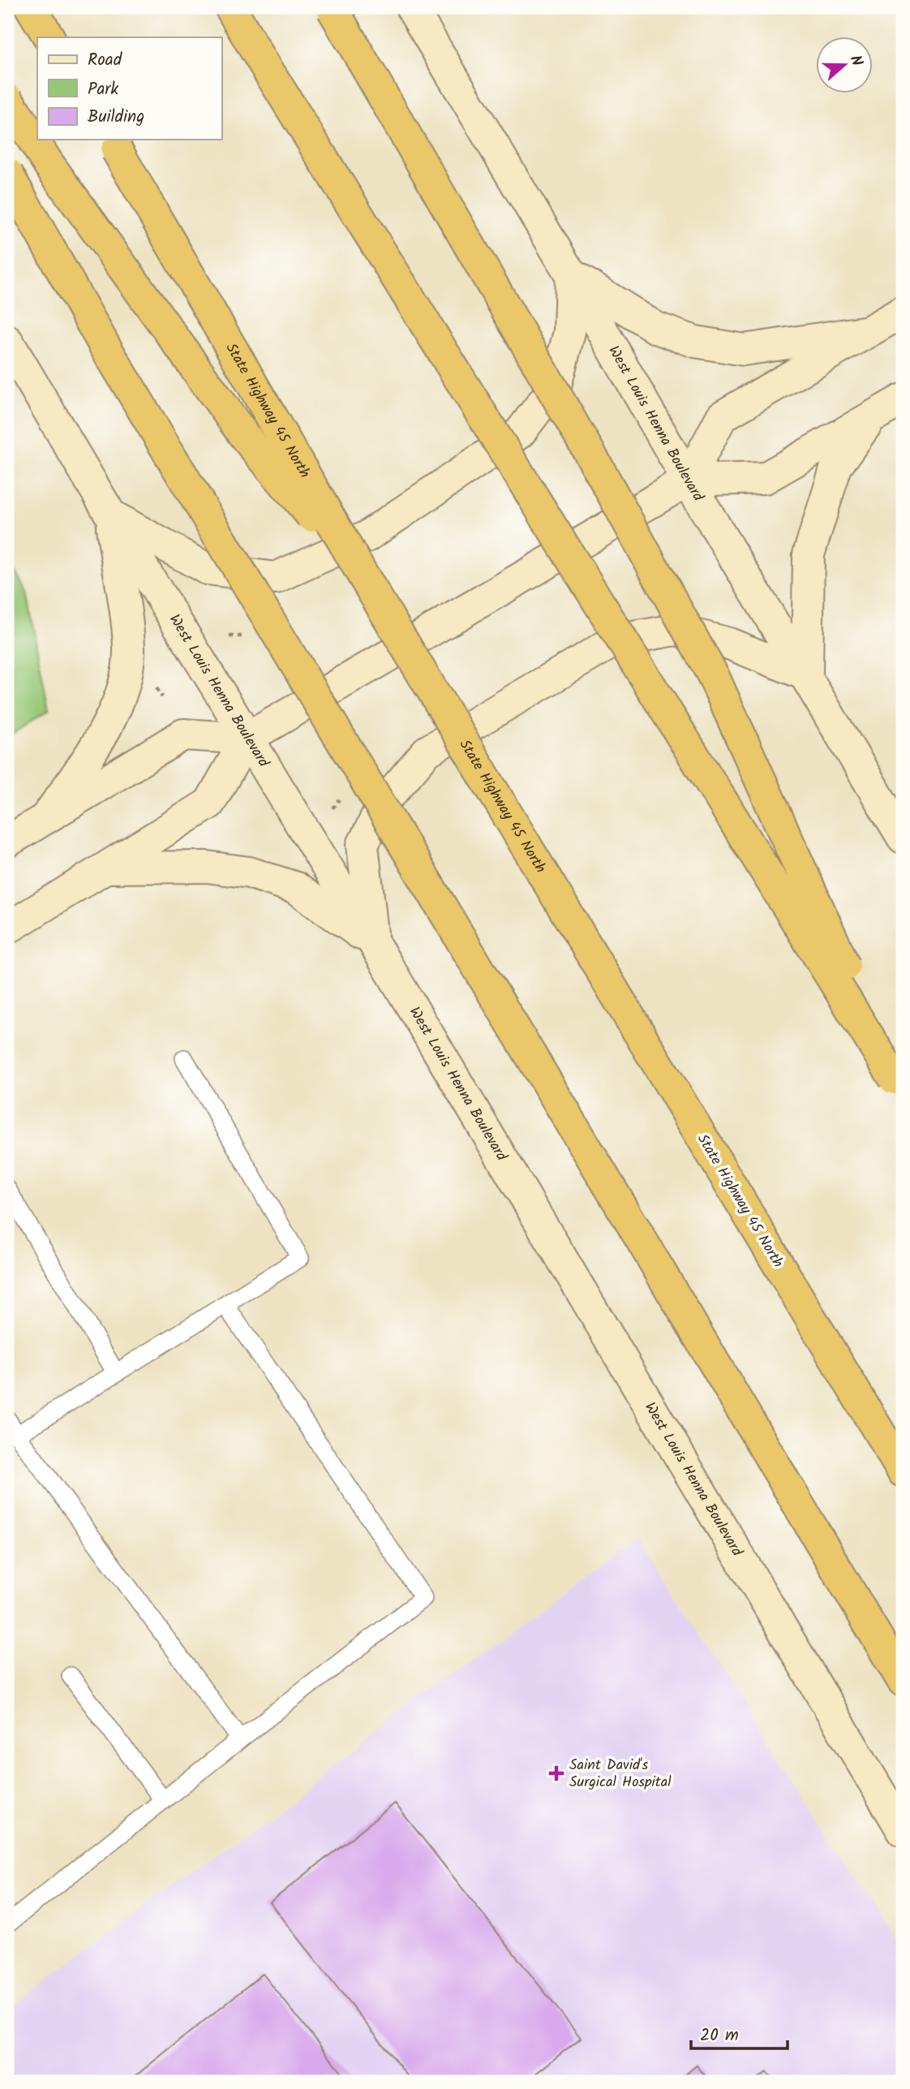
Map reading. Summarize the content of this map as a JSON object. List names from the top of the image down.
{
  "streets": {
    "highway": ["State Highway 45 North"],
    "main road": ["West Louis Henna Boulevard"]
  },
  "places": {
    "health": ["Saint David's Surgical Hospital"]
  },
  "legend": ["Road", "Park", "Building"],
  "scale_bar": "20 m",
  "north": "right"
}
